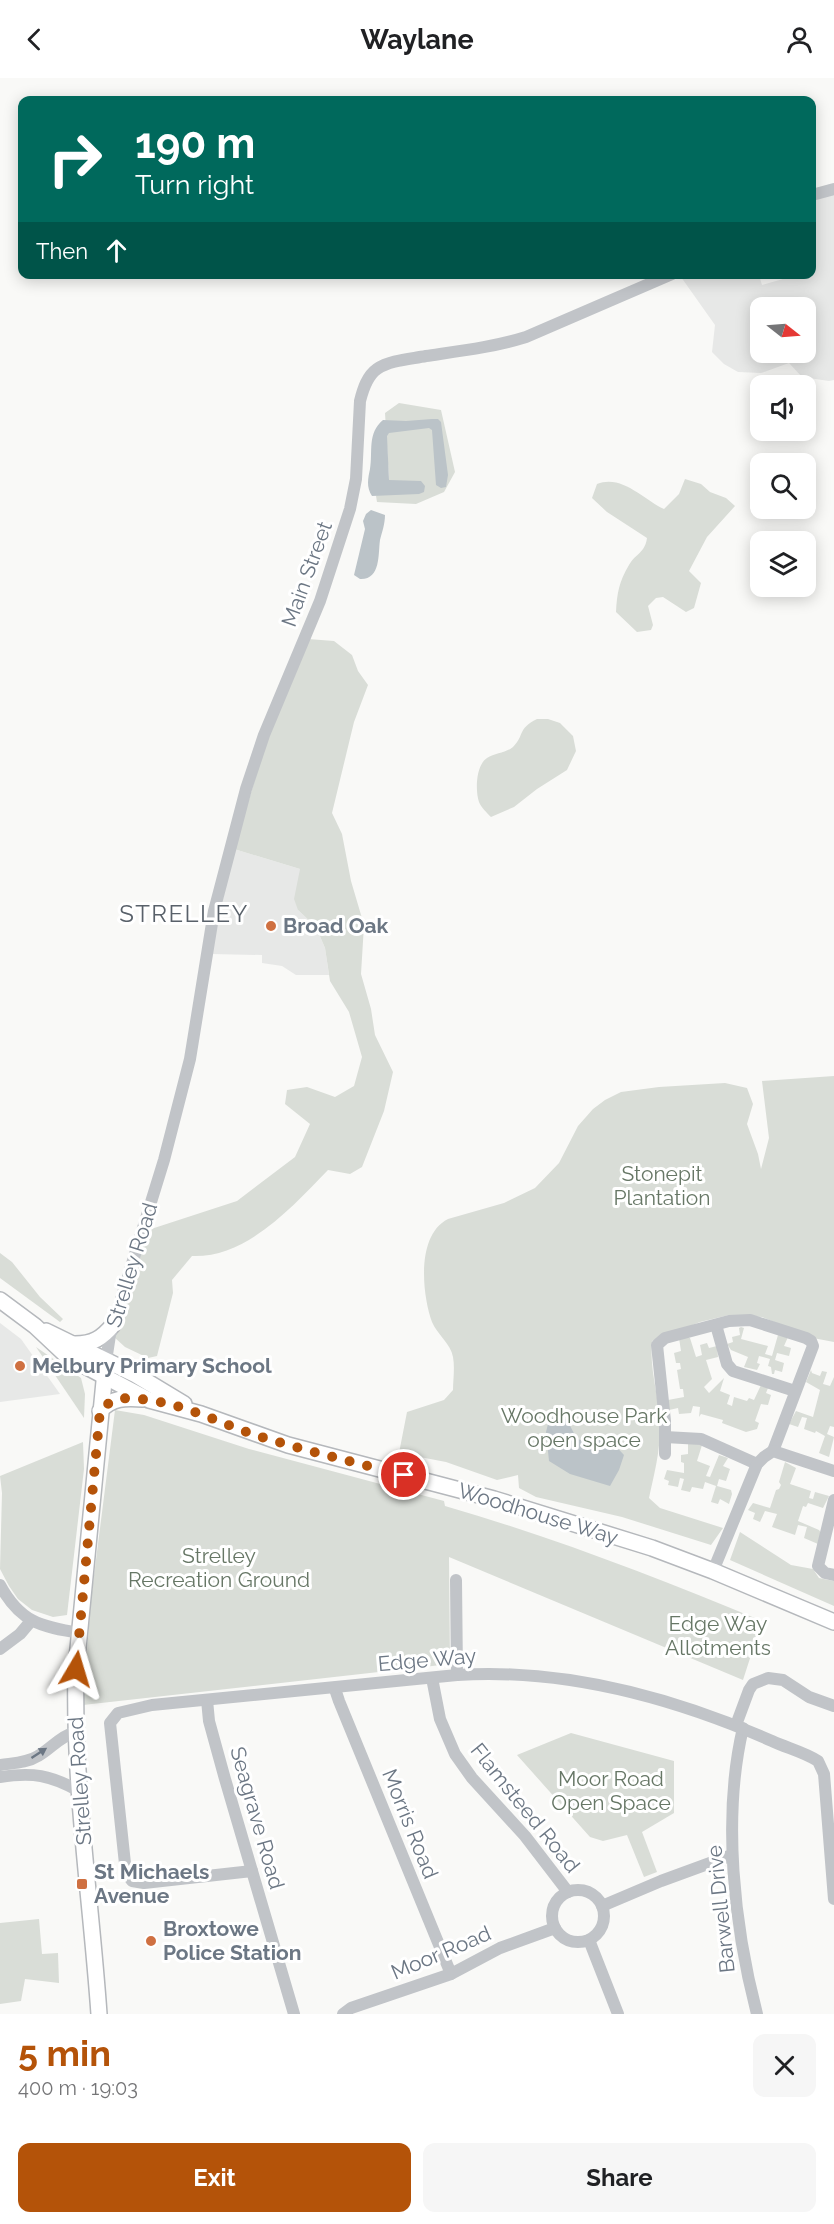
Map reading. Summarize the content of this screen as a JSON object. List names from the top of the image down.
{
  "streets": {
    "main road": ["Strelley Road", "Woodhouse Way"],
    "street": [
      "Main Street",
      "Edge Way",
      "Flamsteed Road",
      "Seagrave Road",
      "Morris Road",
      "Barwell Drive",
      "Moor Road"
    ]
  },
  "crossings": [
    ["Main Street", "Strelley Road"],
    ["Strelley Road", "Woodhouse Way"],
    ["Edge Way", "Flamsteed Road"],
    ["Edge Way", "Seagrave Road"],
    ["Edge Way", "Morris Road"],
    ["Edge Way", "Barwell Drive"],
    ["Flamsteed Road", "Moor Road"],
    ["Morris Road", "Moor Road"]
  ],
  "districts": ["STRELLEY"],
  "parks": [
    "Stonepit Plantation",
    "Woodhouse Park open space",
    "Strelley Recreation Ground",
    "Edge Way Allotments",
    "Moor Road Open Space"
  ],
  "places": {
    "other": ["Broad Oak", "Melbury Primary School", "Broxtowe Police Station"],
    "transit": ["St Michaels Avenue"]
  },
  "north": "right",
  "page": {
    "header": "Waylane",
    "turn": ["190 m", "Turn right"],
    "then": "Then",
    "heading": ["5 min", "400 m · 19:03"],
    "buttons": ["Exit", "Share"]
  }
}
